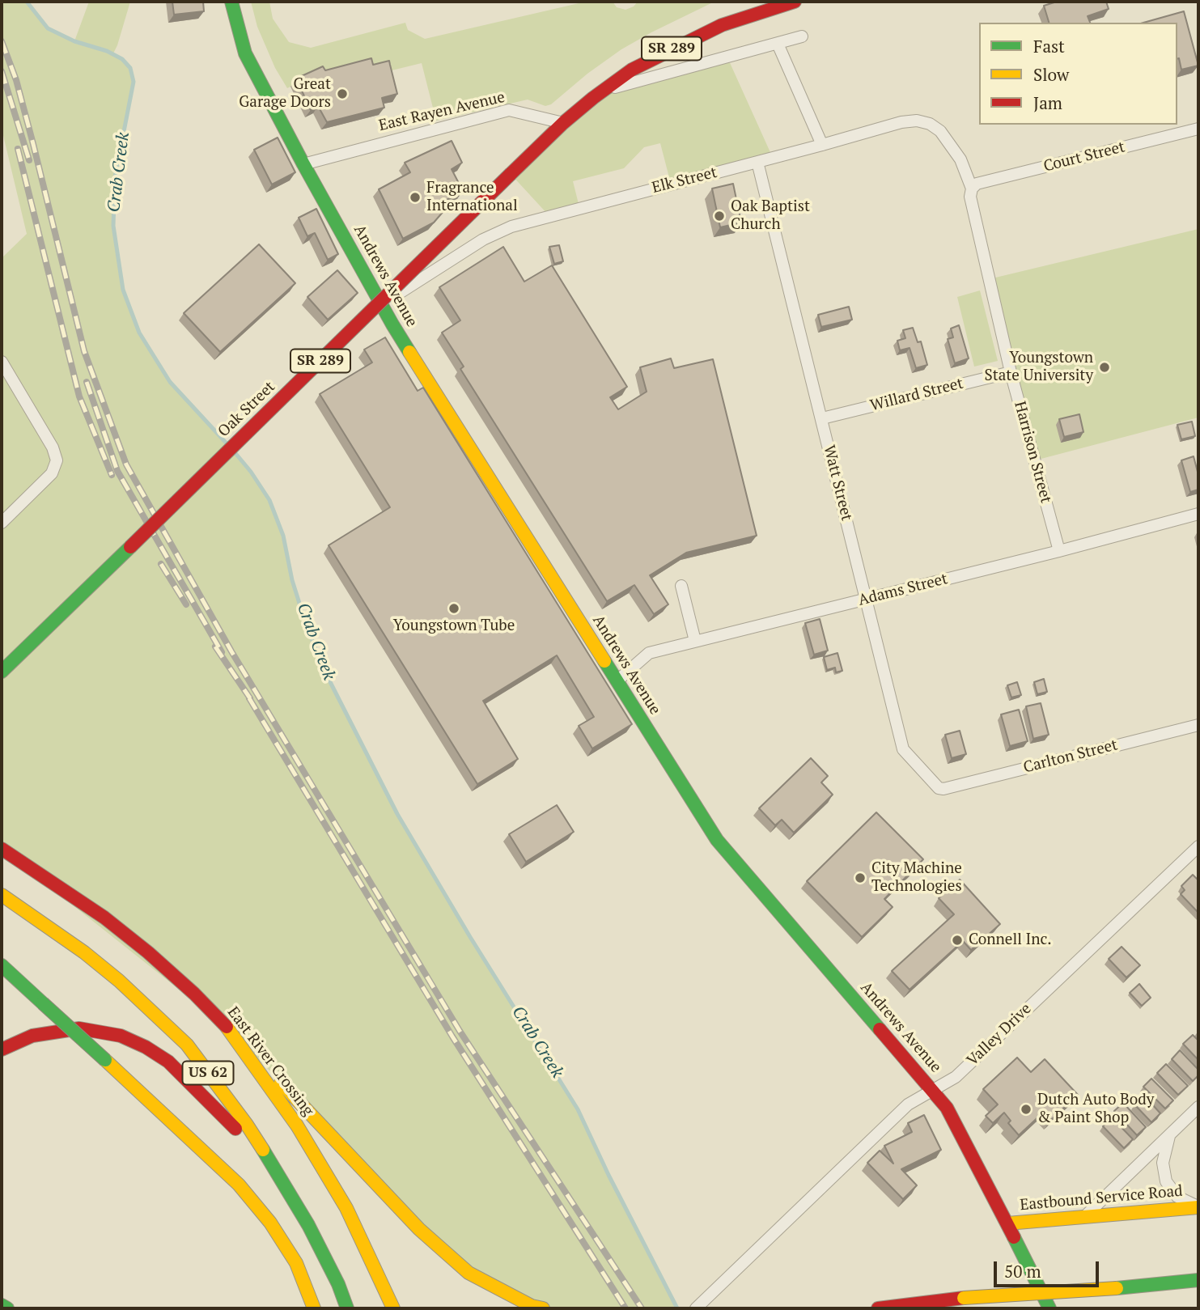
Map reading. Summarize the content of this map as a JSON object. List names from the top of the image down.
{
  "streets": {
    "main road": [
      "SR 289",
      "Andrews Avenue",
      "Oak Street",
      "East River Crossing",
      "US 62",
      "Eastbound Service Road"
    ],
    "street": [
      "East Rayen Avenue",
      "Court Street",
      "Elk Street",
      "Willard Street",
      "Harrison Street",
      "Watt Street",
      "Adams Street",
      "Carlton Street",
      "Valley Drive"
    ]
  },
  "crossings": [
    ["SR 289", "East Rayen Avenue"],
    ["SR 289", "Oak Street"],
    ["East Rayen Avenue", "Andrews Avenue"],
    ["East Rayen Avenue", "Oak Street"],
    ["Court Street", "Elk Street"],
    ["Court Street", "Harrison Street"],
    ["Elk Street", "Andrews Avenue"],
    ["Elk Street", "Harrison Street"],
    ["Elk Street", "Watt Street"],
    ["Andrews Avenue", "Adams Street"],
    ["Andrews Avenue", "Valley Drive"],
    ["Andrews Avenue", "Eastbound Service Road"],
    ["Willard Street", "Harrison Street"],
    ["Willard Street", "Watt Street"],
    ["Harrison Street", "Adams Street"],
    ["Watt Street", "Adams Street"],
    ["Watt Street", "Carlton Street"]
  ],
  "water": ["Crab Creek"],
  "places": [
    "Great Garage Doors",
    "Fragrance International",
    "Oak Baptist Church",
    "Youngstown State University",
    "Youngstown Tube",
    "City Machine Technologies",
    "Connell Inc.",
    "Dutch Auto Body & Paint Shop"
  ],
  "legend": ["Fast", "Slow", "Jam"],
  "scale_bar": "50 m"
}
